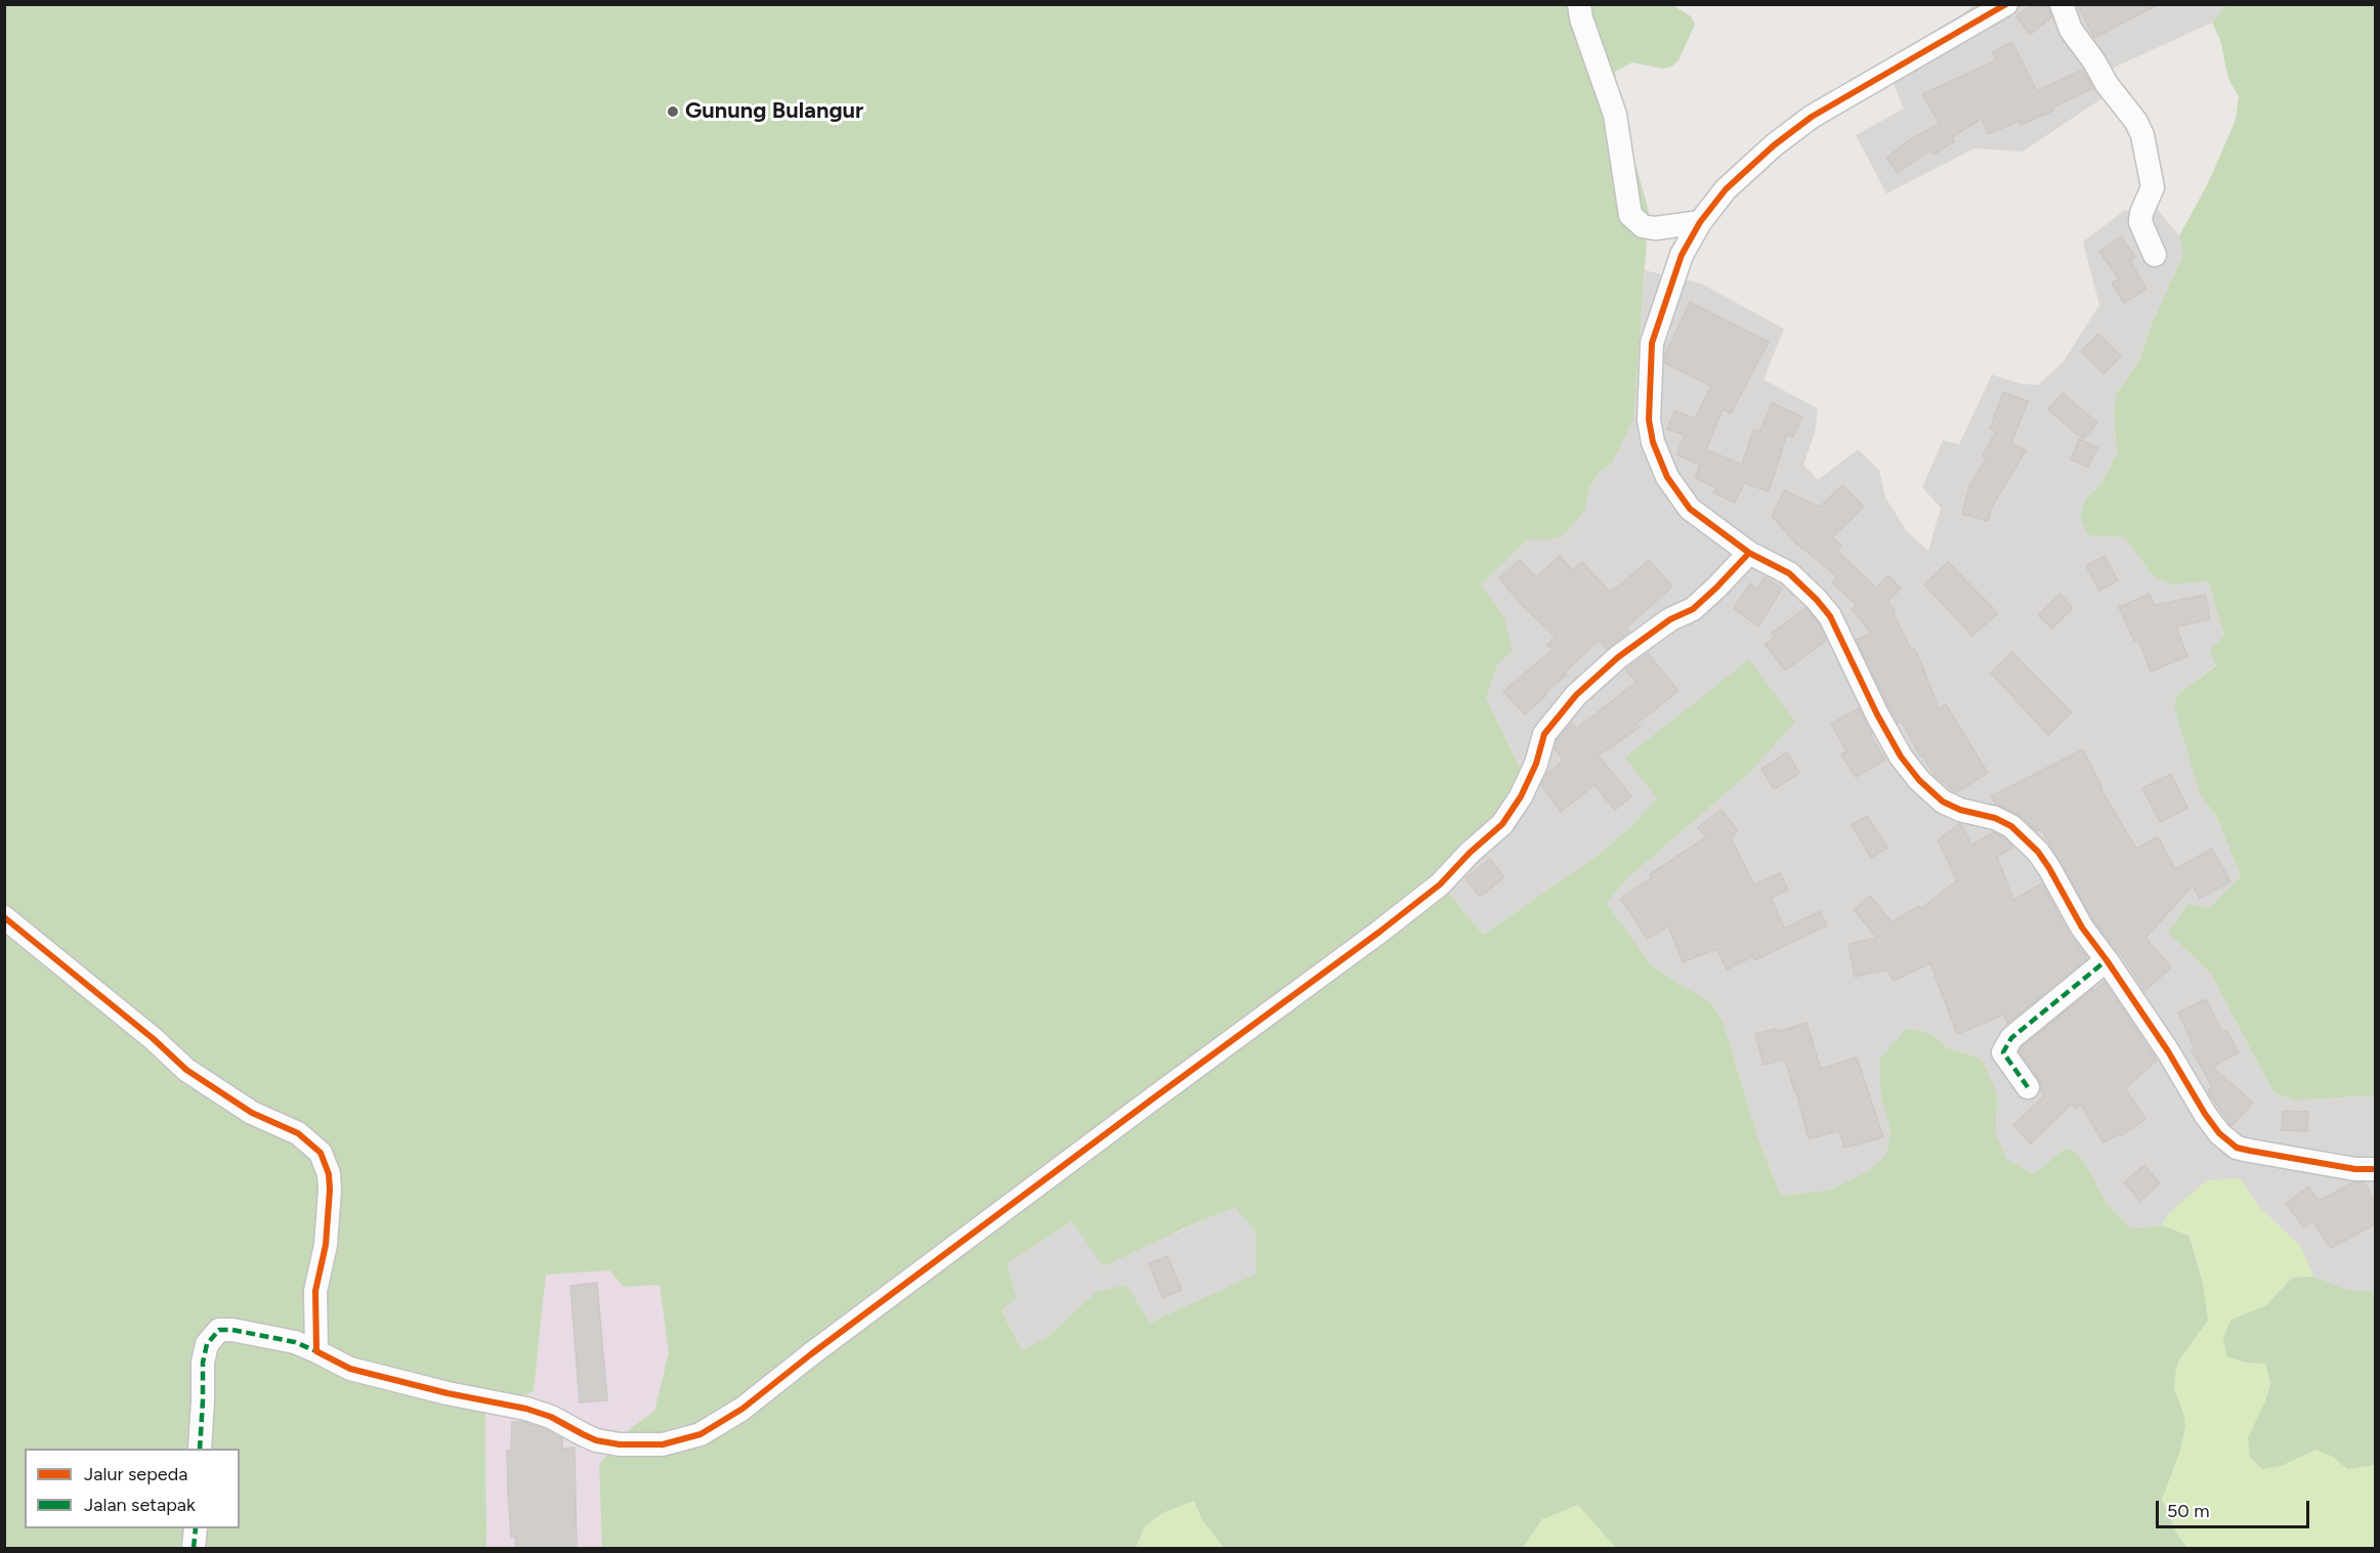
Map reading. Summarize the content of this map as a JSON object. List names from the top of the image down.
{
  "places": ["Gunung Bulangur"],
  "legend": ["Jalur sepeda", "Jalan setapak"],
  "scale_bar": "50 m"
}
